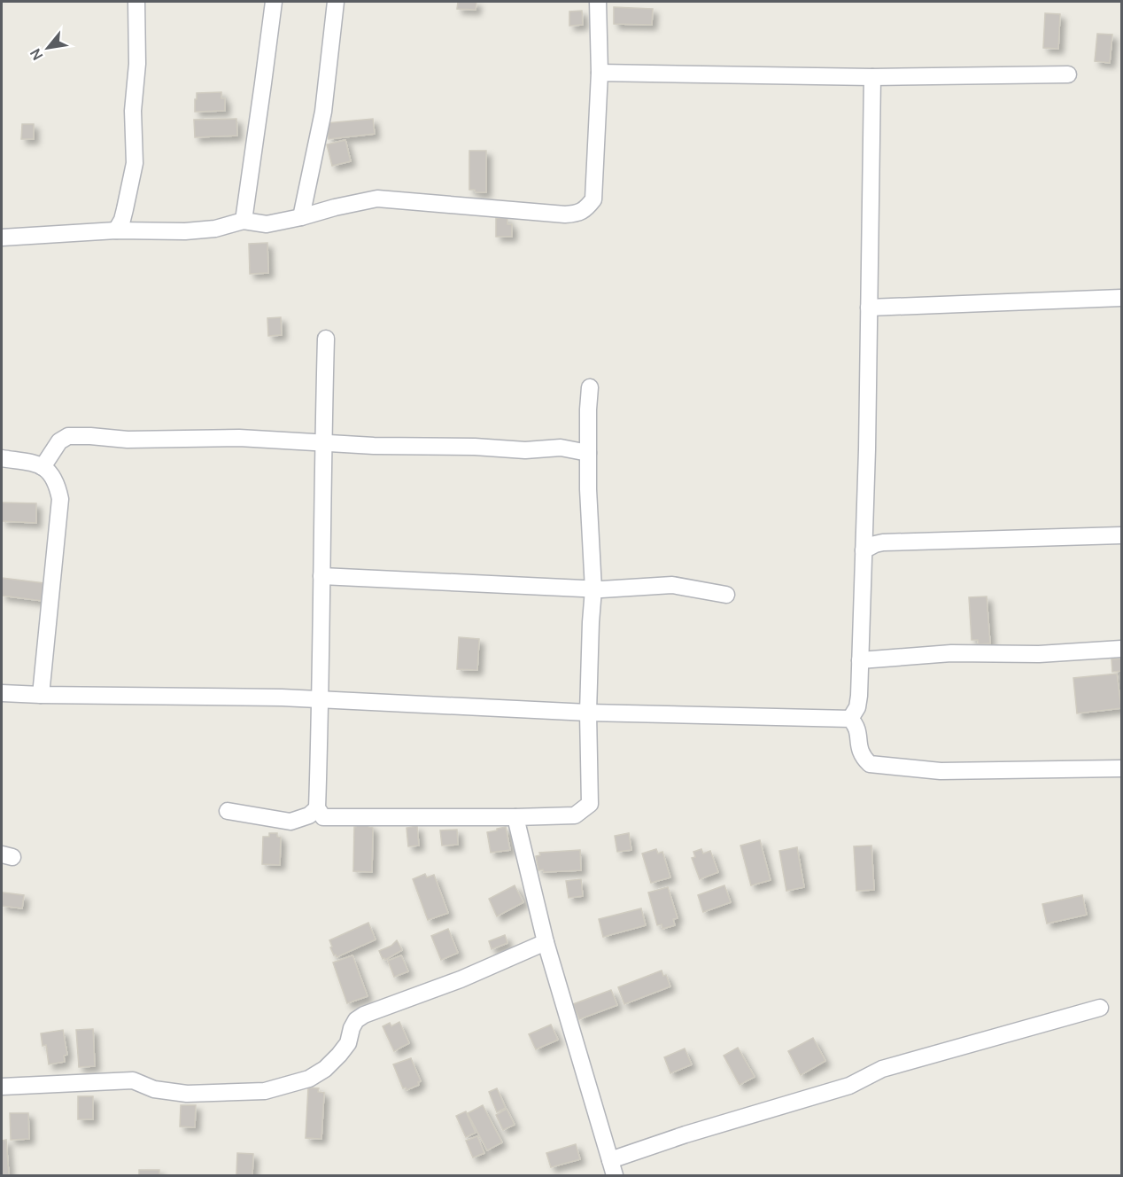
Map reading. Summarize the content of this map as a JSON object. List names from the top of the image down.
{
  "north": "bottom left"
}
